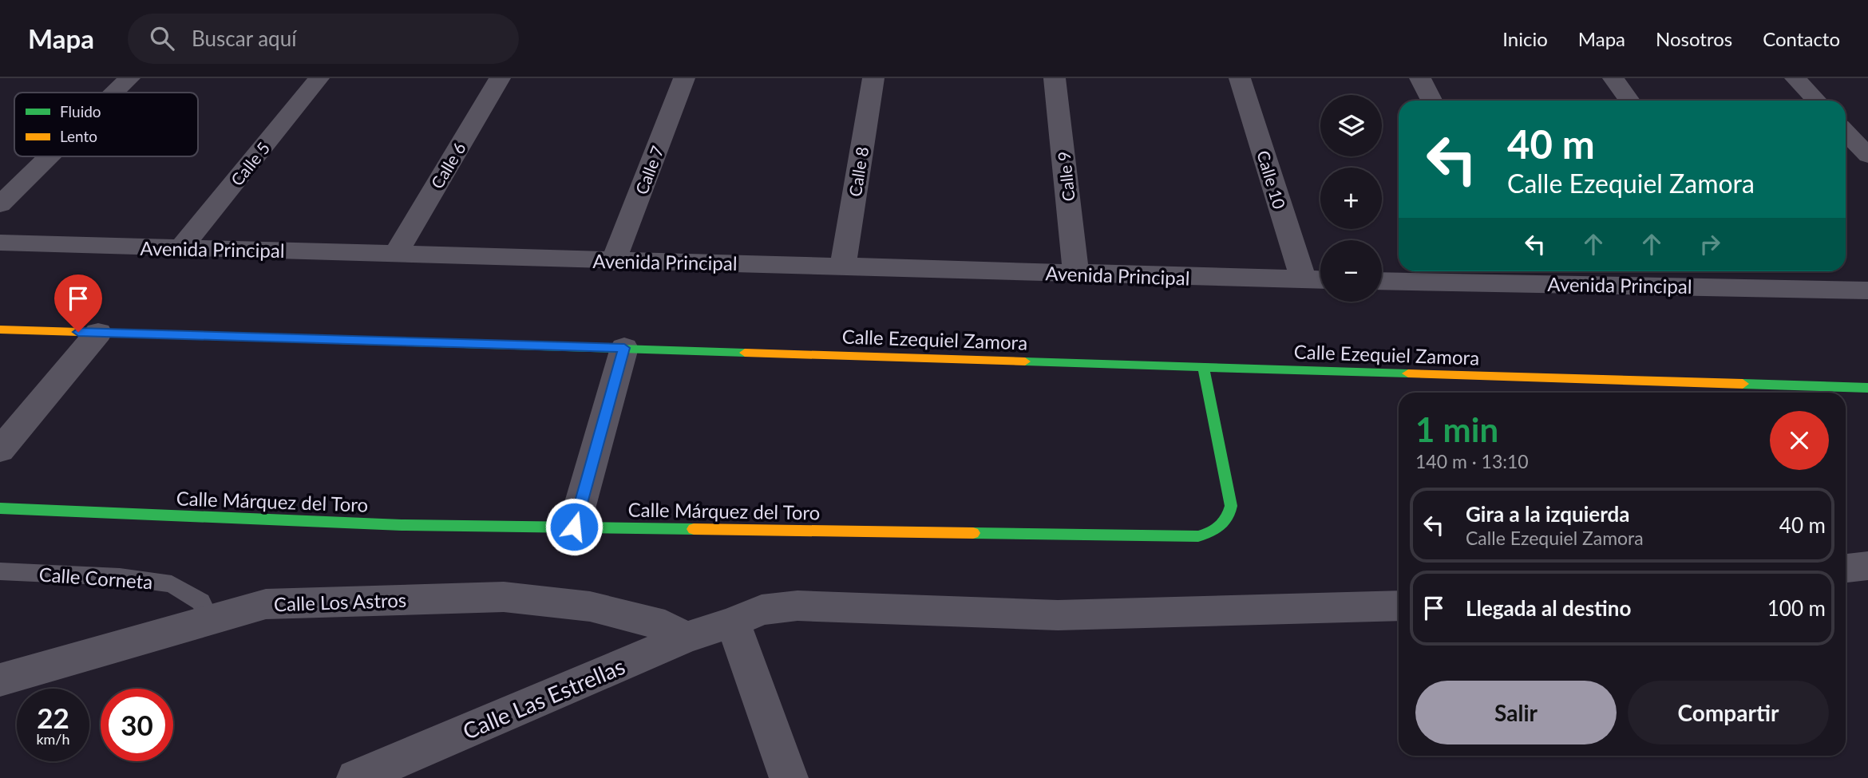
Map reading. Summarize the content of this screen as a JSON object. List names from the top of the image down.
{
  "streets": {
    "street": [
      "Calle 5",
      "Calle 6",
      "Calle 7",
      "Calle 8",
      "Calle 9",
      "Calle 10",
      "Avenida Principal",
      "Calle Ezequiel Zamora",
      "Calle Márquez del Toro",
      "Calle Los Astros",
      "Calle Las Estrellas"
    ],
    "lane": ["Calle Corneta"]
  },
  "crossings": [
    ["Calle 5", "Avenida Principal"],
    ["Calle 6", "Avenida Principal"],
    ["Calle 7", "Avenida Principal"],
    ["Calle 8", "Avenida Principal"],
    ["Calle 9", "Avenida Principal"],
    ["Calle 10", "Avenida Principal"],
    ["Calle Ezequiel Zamora", "Calle Márquez del Toro"],
    ["Calle Corneta", "Calle Los Astros"],
    ["Calle Los Astros", "Calle Las Estrellas"]
  ],
  "legend": ["Fluido", "Lento"],
  "page": {
    "header": "Mapa",
    "search": "Buscar aquí",
    "nav": [
      "Inicio",
      "Mapa",
      "Nosotros",
      "Contacto"
    ],
    "map_buttons": ["+", "−"],
    "turn": ["40 m", "Calle Ezequiel Zamora"],
    "heading": ["1 min", "140 m · 13:10"],
    "list": [
      {
        "name": "Gira a la izquierda",
        "note": "Calle Ezequiel Zamora",
        "value": "40 m"
      },
      {
        "name": "Llegada al destino",
        "value": "100 m"
      }
    ],
    "buttons": ["Salir", "Compartir"],
    "speed": "22 km/h",
    "limit": "30"
  }
}
